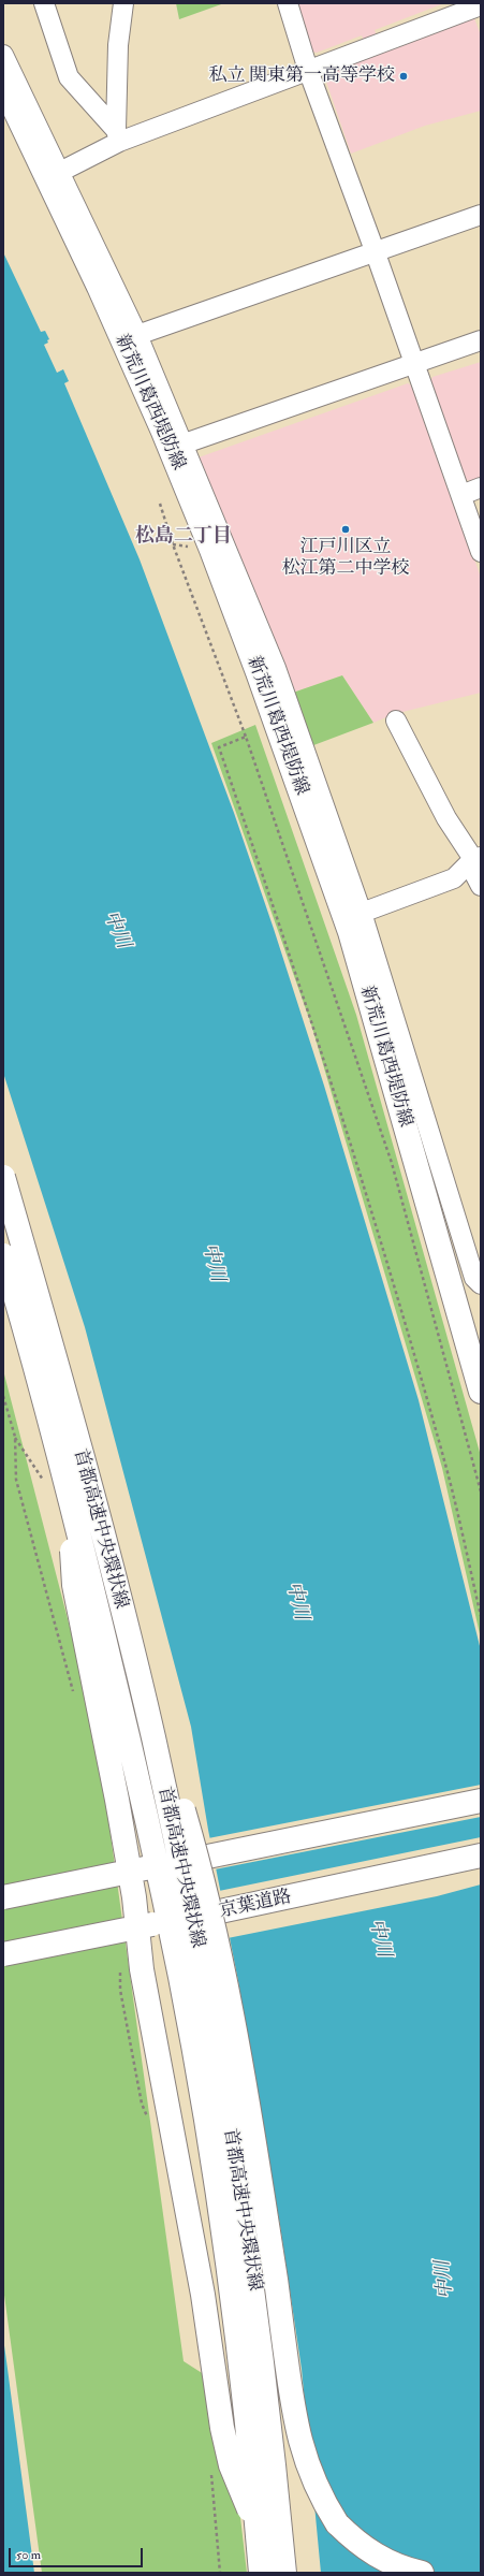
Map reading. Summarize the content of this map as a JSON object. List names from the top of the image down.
{
  "streets": {
    "main road": ["新荒川葛西堤防線", "首都高速中央環状線", "京葉道路"]
  },
  "districts": ["松島二丁目"],
  "water": ["中川"],
  "places": ["私立 関東第一高等学校", "江戸川区立 松江第二中学校"],
  "scale_bar": "50 m"
}
